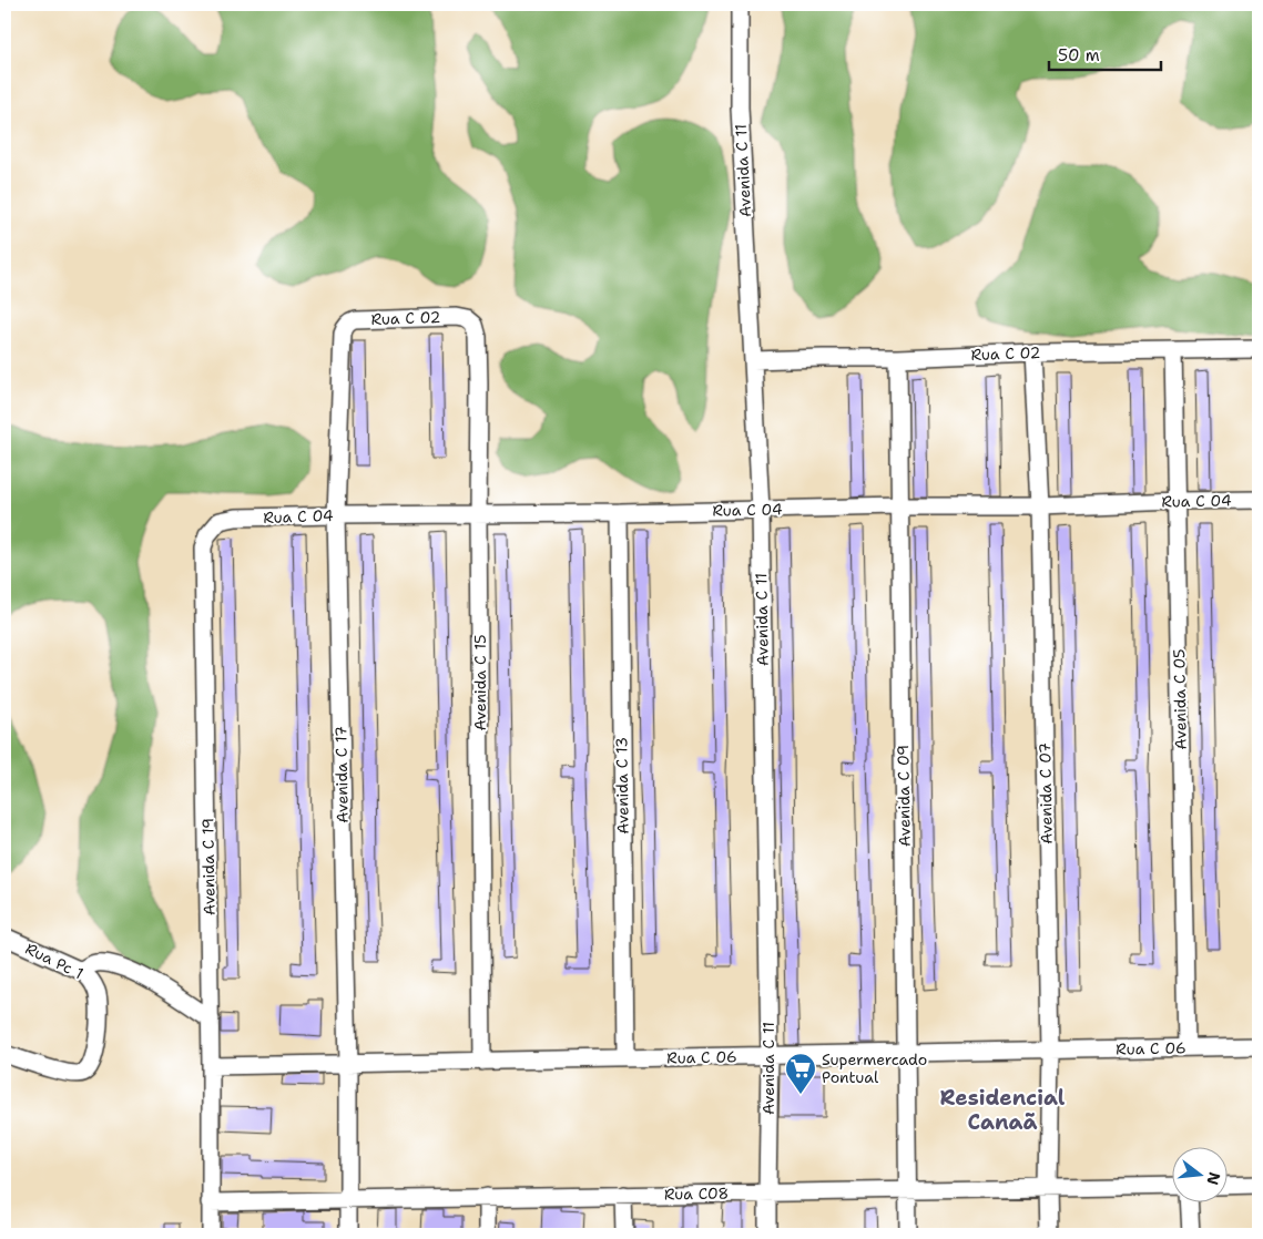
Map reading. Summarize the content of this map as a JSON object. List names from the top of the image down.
{
  "streets": {
    "street": [
      "Avenida C 11",
      "Rua C 02",
      "Rua C 04",
      "Avenida C 15",
      "Avenida C 05",
      "Avenida C 17",
      "Avenida C 13",
      "Avenida C 07",
      "Avenida C 09",
      "Avenida C 19",
      "Rua Pc 1",
      "Rua C 06",
      "Rua C08"
    ]
  },
  "crossings": [
    ["Avenida C 11", "Rua C 02"],
    ["Avenida C 11", "Rua C 04"],
    ["Avenida C 11", "Rua C 06"],
    ["Avenida C 11", "Rua C08"],
    ["Rua C 02", "Avenida C 15"],
    ["Rua C 02", "Avenida C 05"],
    ["Rua C 02", "Avenida C 17"],
    ["Rua C 02", "Avenida C 07"],
    ["Rua C 02", "Avenida C 09"],
    ["Rua C 04", "Avenida C 15"],
    ["Rua C 04", "Avenida C 05"],
    ["Rua C 04", "Avenida C 17"],
    ["Rua C 04", "Avenida C 13"],
    ["Rua C 04", "Avenida C 07"],
    ["Rua C 04", "Avenida C 09"],
    ["Rua C 04", "Avenida C 19"],
    ["Avenida C 15", "Rua C 06"],
    ["Avenida C 05", "Rua C 06"],
    ["Avenida C 17", "Rua C 06"],
    ["Avenida C 17", "Rua C08"],
    ["Avenida C 13", "Rua C 06"],
    ["Avenida C 07", "Rua C 06"],
    ["Avenida C 07", "Rua C08"],
    ["Avenida C 09", "Rua C 06"],
    ["Avenida C 09", "Rua C08"],
    ["Avenida C 19", "Rua C 06"],
    ["Avenida C 19", "Rua C08"]
  ],
  "districts": ["Residencial Canaã"],
  "places": {
    "supermarket": ["Supermercado Pontual"]
  },
  "scale_bar": "50 m",
  "north": "right"
}
